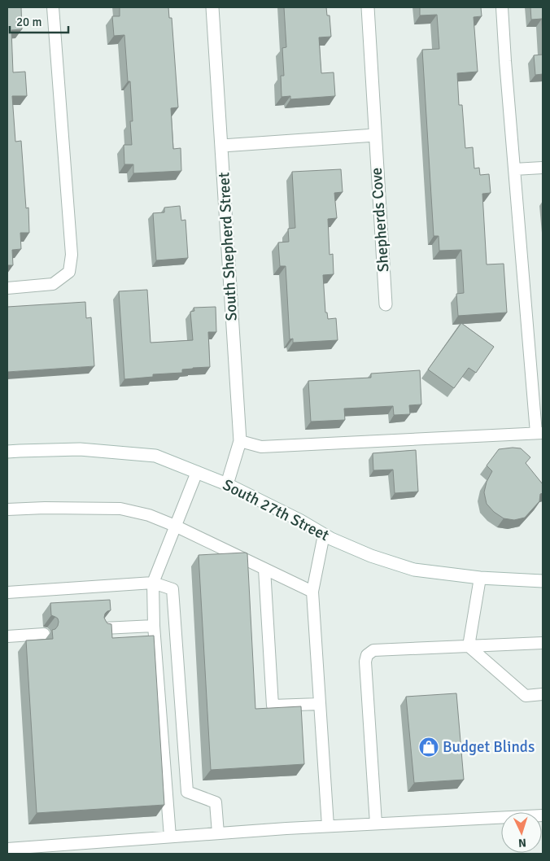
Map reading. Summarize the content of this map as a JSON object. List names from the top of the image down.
{
  "streets": {
    "street": ["Shepherds Cove", "South Shepherd Street", "South 27th Street"]
  },
  "crossings": [
    ["South Shepherd Street", "South 27th Street"]
  ],
  "places": {
    "shop": ["Budget Blinds"]
  },
  "scale_bar": "20 m",
  "north": "bottom"
}
